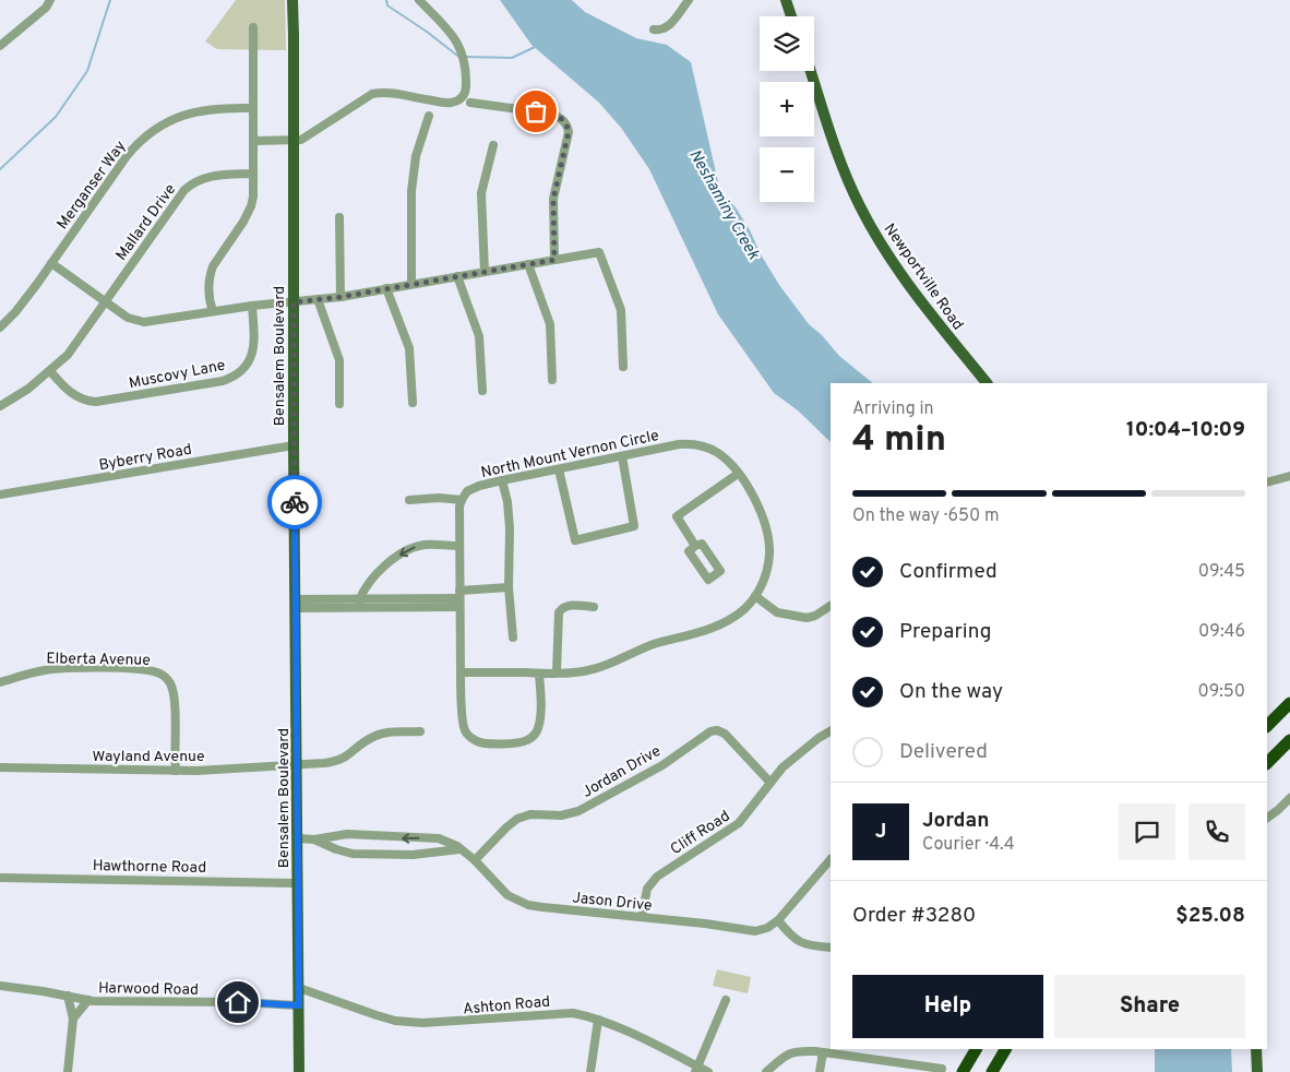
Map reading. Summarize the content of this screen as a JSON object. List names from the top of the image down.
{
  "streets": {
    "main road": ["Newportville Road", "Bensalem Boulevard"],
    "street": [
      "Merganser Way",
      "Mallard Drive",
      "Muscovy Lane",
      "North Mount Vernon Circle",
      "Byberry Road",
      "Elberta Avenue",
      "Wayland Avenue",
      "Jordan Drive",
      "Cliff Road",
      "Hawthorne Road",
      "Jason Drive",
      "Harwood Road",
      "Ashton Road"
    ]
  },
  "crossings": [
    ["Mallard Drive", "Muscovy Lane"],
    ["Bensalem Boulevard", "Byberry Road"],
    ["Bensalem Boulevard", "Wayland Avenue"],
    ["Bensalem Boulevard", "Hawthorne Road"],
    ["Bensalem Boulevard", "Jason Drive"],
    ["Bensalem Boulevard", "Harwood Road"],
    ["Bensalem Boulevard", "Ashton Road"],
    ["Elberta Avenue", "Wayland Avenue"],
    ["Jordan Drive", "Cliff Road"],
    ["Jordan Drive", "Jason Drive"],
    ["Cliff Road", "Jason Drive"]
  ],
  "water": ["Neshaminy Creek"],
  "page": {
    "map_buttons": ["+", "−"],
    "heading": ["4 min", "Arriving in", "10:04–10:09"],
    "panel": [
      "Jordan",
      "Courier · 4.4",
      "Order #3280",
      "$25.08"
    ],
    "bar": "On the way · 650 m",
    "list": [
      ["Confirmed", "09:45"],
      ["Preparing", "09:46"],
      ["On the way", "09:50"],
      "Delivered"
    ],
    "round": "J",
    "buttons": ["Help", "Share"]
  }
}
